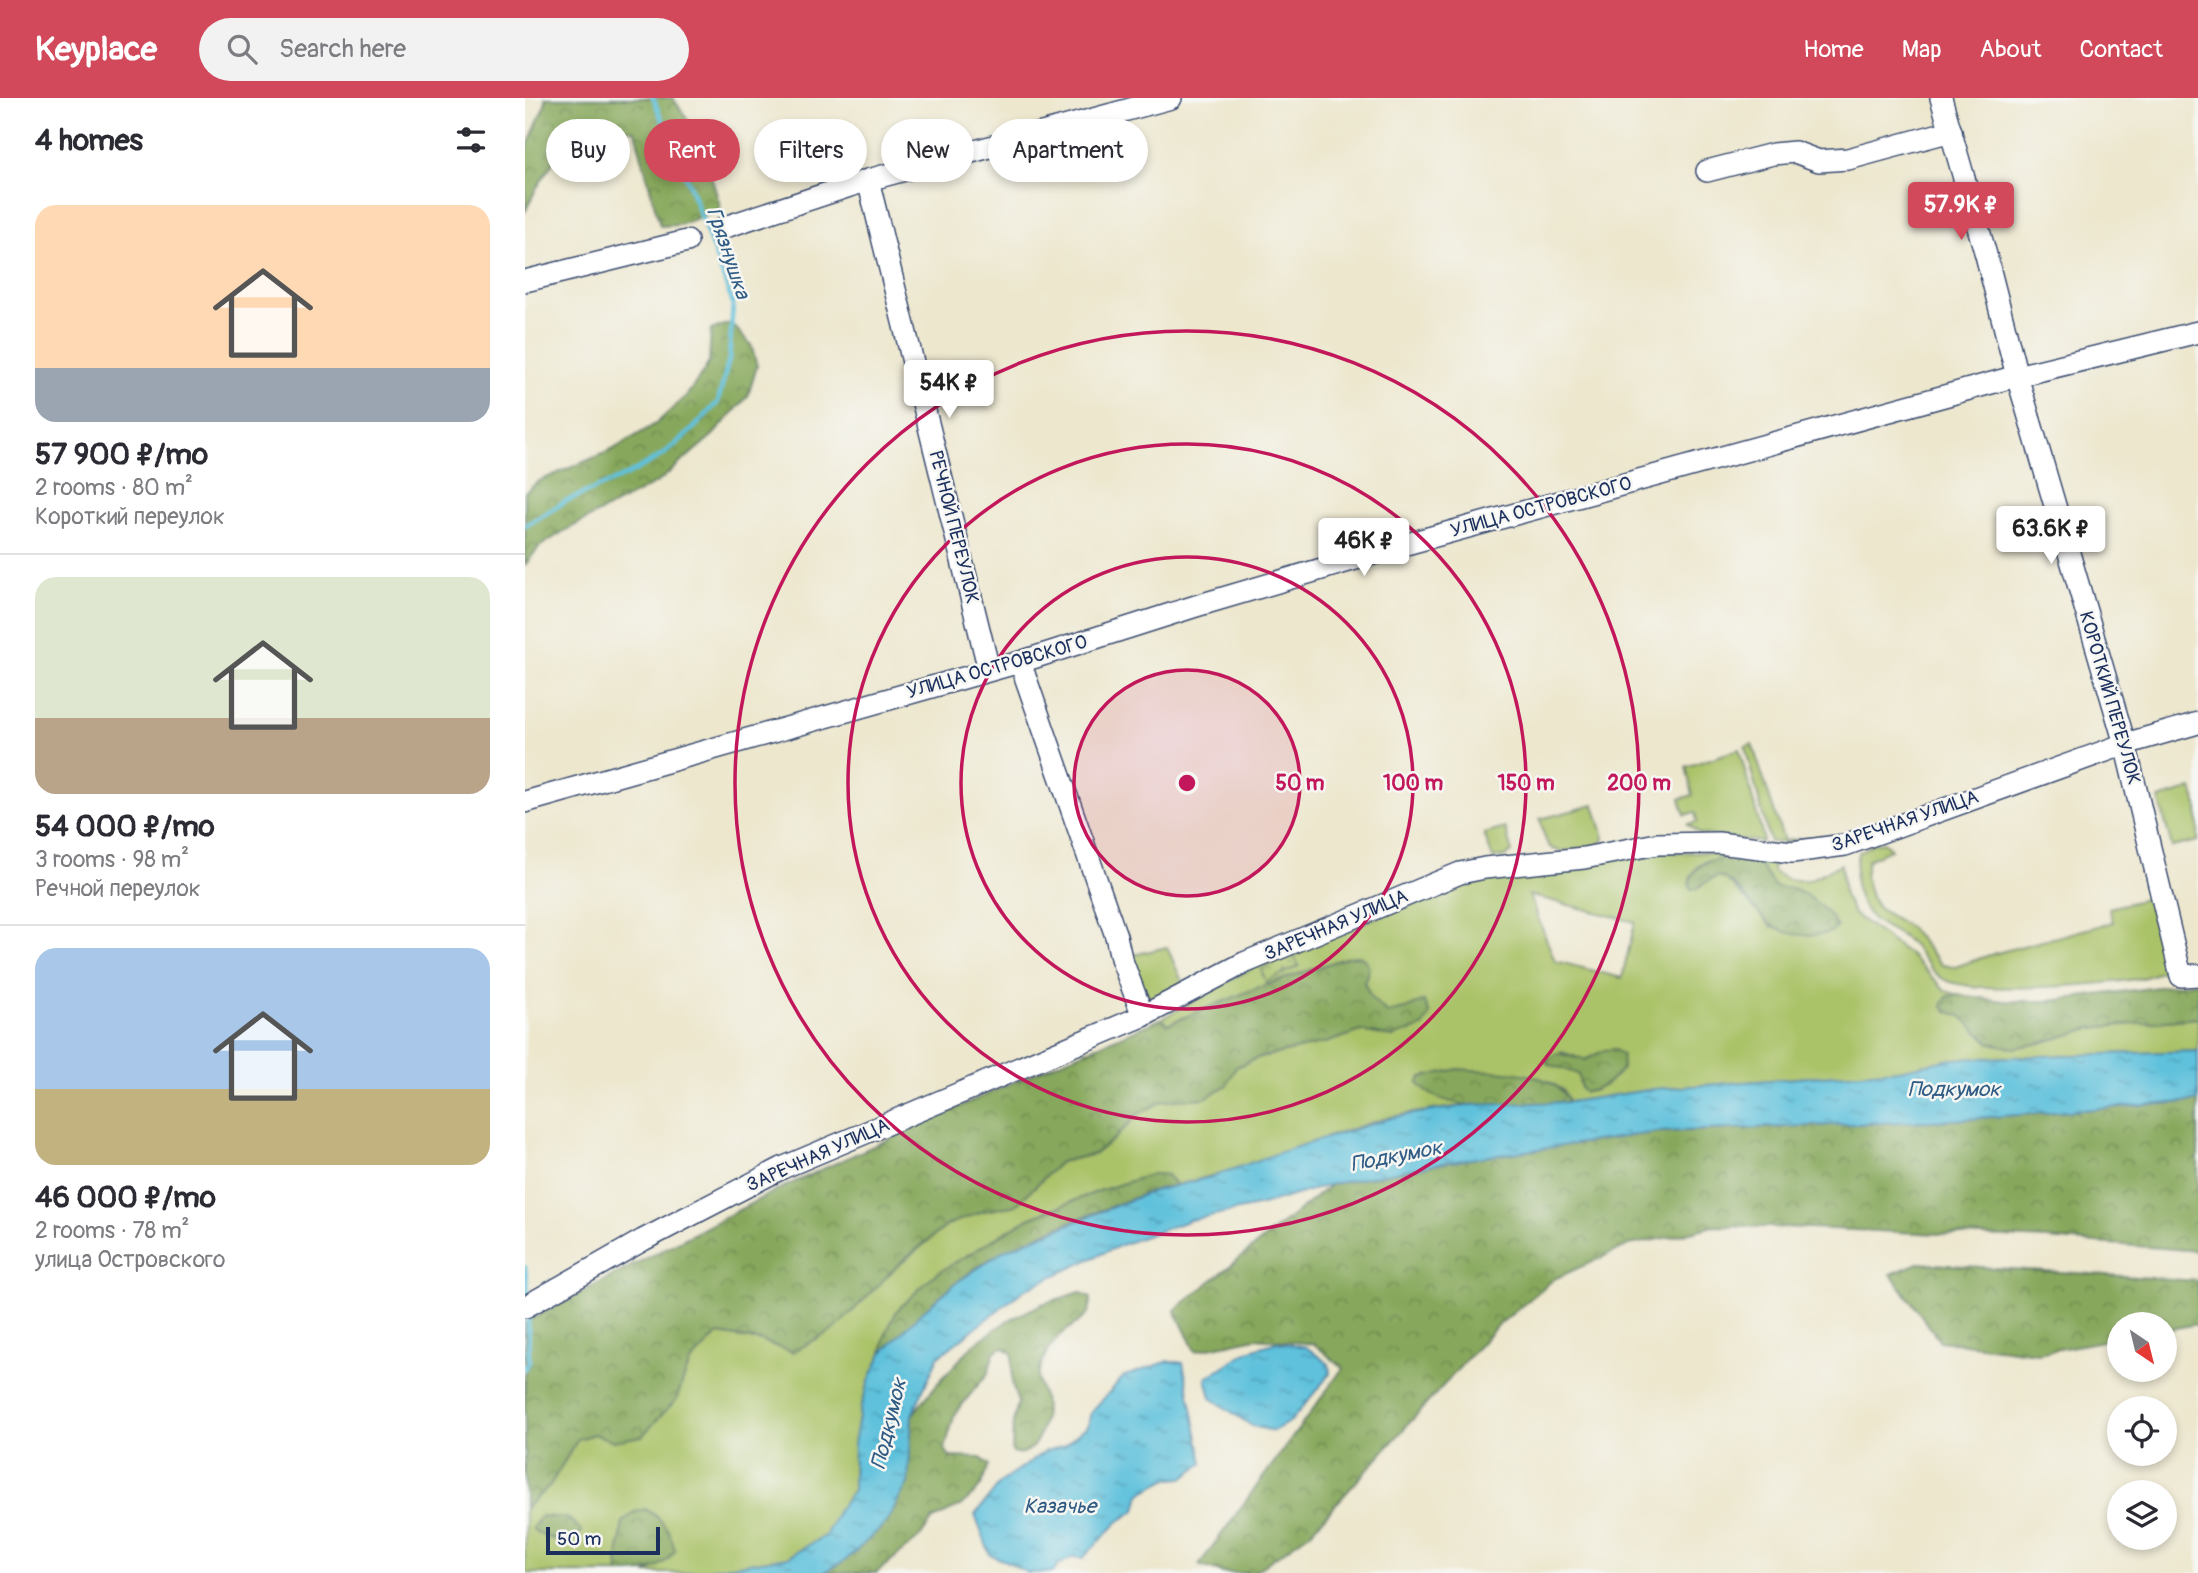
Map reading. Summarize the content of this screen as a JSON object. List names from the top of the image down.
{
  "streets": {
    "street": [
      "УЛИЦА ОСТРОВСКОГО",
      "РЕЧНОЙ ПЕРЕУЛОК",
      "КОРОТКИЙ ПЕРЕУЛОК",
      "ЗАРЕЧНАЯ УЛИЦА"
    ]
  },
  "crossings": [
    ["УЛИЦА ОСТРОВСКОГО", "РЕЧНОЙ ПЕРЕУЛОК"],
    ["УЛИЦА ОСТРОВСКОГО", "КОРОТКИЙ ПЕРЕУЛОК"],
    ["КОРОТКИЙ ПЕРЕУЛОК", "ЗАРЕЧНАЯ УЛИЦА"]
  ],
  "water": ["Грязнушка", "Подкумок", "Казачье"],
  "scale_bar": "50 m",
  "north": "bottom right",
  "page": {
    "header": "Keyplace",
    "search": "Search here",
    "nav": [
      "Home",
      "Map",
      "About",
      "Contact"
    ],
    "heading": "4 homes",
    "chip": [
      "Buy",
      "Rent",
      "Filters",
      "New",
      "Apartment"
    ],
    "list": [
      {
        "name": "57 900 ₽/mo",
        "note": "2 rooms · 80 m² · Короткий переулок"
      },
      {
        "name": "54 000 ₽/mo",
        "note": "3 rooms · 98 m² · Речной переулок"
      },
      {
        "name": "46 000 ₽/mo",
        "note": "2 rooms · 78 m² · улица Островского"
      }
    ],
    "price": [
      "57.9K ₽",
      "54K ₽",
      "63.6K ₽",
      "46K ₽"
    ],
    "scale": "50 m"
  },
  "rings": [
    "50 m",
    "100 m",
    "150 m",
    "200 m"
  ]
}
